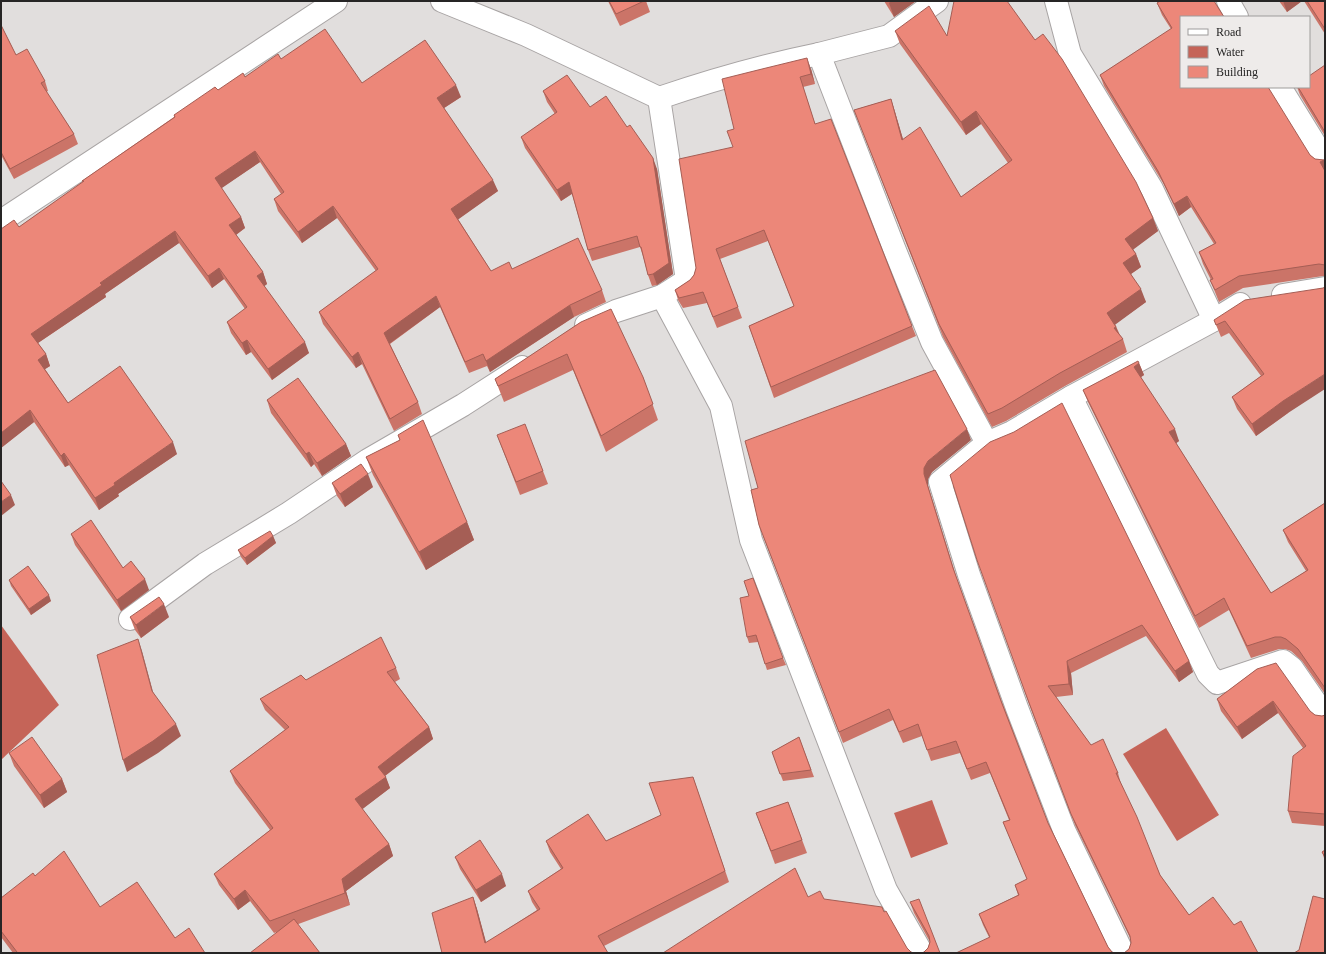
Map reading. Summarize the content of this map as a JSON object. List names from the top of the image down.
{
  "legend": ["Road", "Water", "Building"]
}
